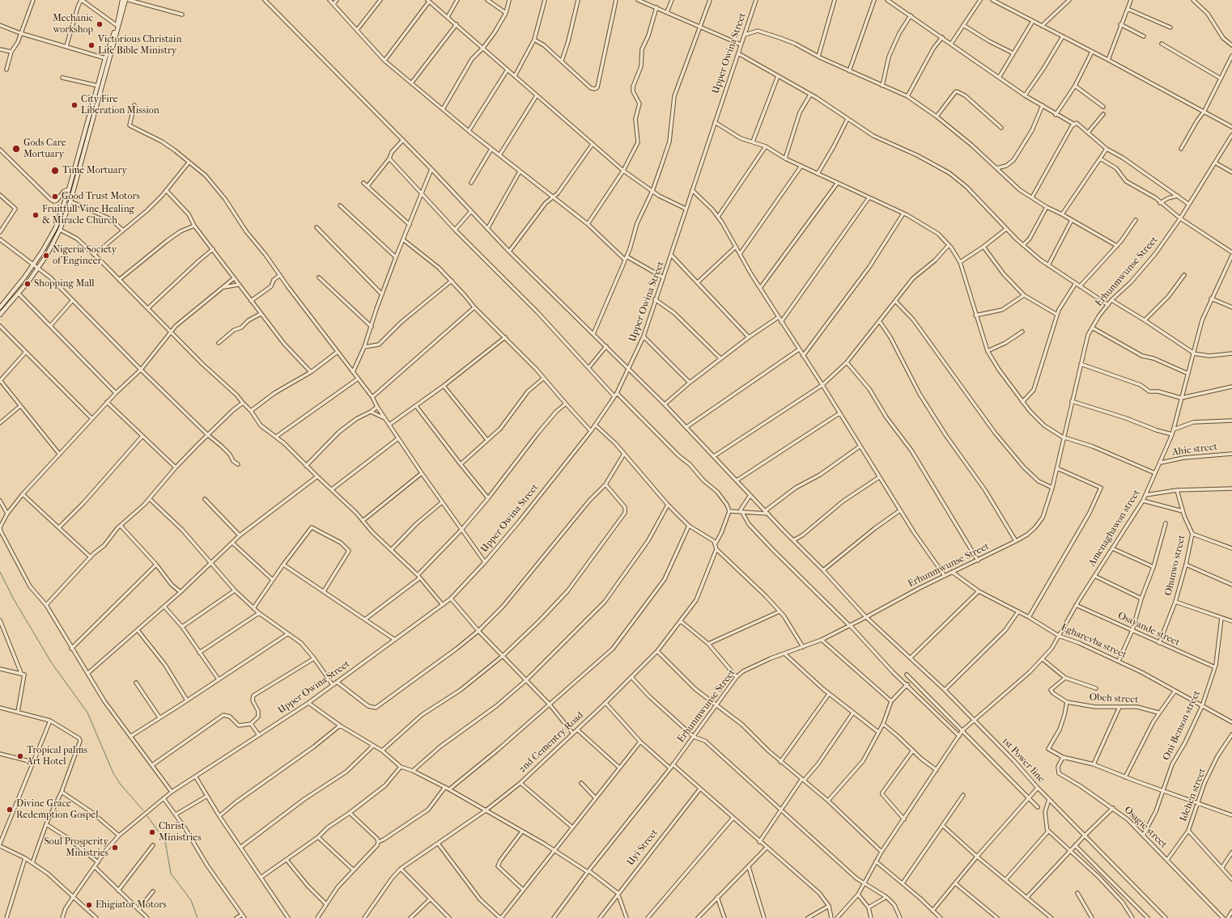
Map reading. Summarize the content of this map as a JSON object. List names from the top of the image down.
{
  "streets": {
    "street": [
      "Upper Owina Street",
      "Erhunmwunse Street",
      "Ahie street",
      "Amenaghawon street",
      "Ohunwo street",
      "Osayande street",
      "Egharevba street",
      "Obeh street",
      "Oni-Benson street",
      "2nd Cementry Road",
      "1st Power line",
      "Idehen street",
      "Osagie street",
      "Uyi Street"
    ]
  },
  "crossings": [
    ["Upper Owina Street", "1st Power line"],
    ["Erhunmwunse Street", "Egharevba street"],
    ["Erhunmwunse Street", "1st Power line"],
    ["Ahie street", "Amenaghawon street"],
    ["Amenaghawon street", "Osayande street"],
    ["Amenaghawon street", "Egharevba street"],
    ["Amenaghawon street", "1st Power line"],
    ["Ohunwo street", "Osayande street"],
    ["Osayande street", "Oni-Benson street"],
    ["Egharevba street", "Oni-Benson street"],
    ["Oni-Benson street", "Osagie street"],
    ["Idehen street", "Osagie street"]
  ],
  "places": [
    "Mechanic workshop",
    "Victorious Christain Life Bible Ministry",
    "City Fire Liberation Mission",
    "Gods Care Mortuary",
    "Time Mortuary",
    "Good Trust Motors",
    "Fruitfull Vine Healing & Miracle Church",
    "Nigeria Society of Engineer",
    "Shopping Mall",
    "Tropical palms Art Hotel",
    "Divine Grace Redemption Gospel",
    "Christ Ministries",
    "Soul Prosperity Ministries",
    "Ehigiator Motors"
  ]
}
